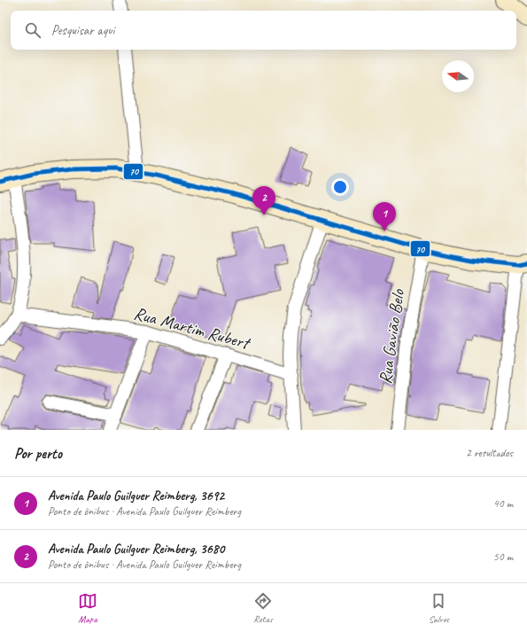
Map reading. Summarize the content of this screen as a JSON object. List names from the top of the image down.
{
  "streets": {
    "street": ["Rua Martim Rubert", "Rua Gavião Belo"]
  },
  "lines": ["transit line 70"],
  "north": "left",
  "page": {
    "search": "Pesquisar aqui",
    "pins": ["2", "1"],
    "heading": ["Por perto", "2 resultados"],
    "list": [
      {
        "mark": "1",
        "name": "Avenida Paulo Guilguer Reimberg, 3692",
        "note": "Ponto de ônibus · Avenida Paulo Guilguer Reimberg",
        "value": "40 m"
      },
      {
        "mark": "2",
        "name": "Avenida Paulo Guilguer Reimberg, 3680",
        "note": "Ponto de ônibus · Avenida Paulo Guilguer Reimberg",
        "value": "50 m"
      }
    ],
    "nav": ["Mapa", "Rotas", "Salvos"]
  }
}
